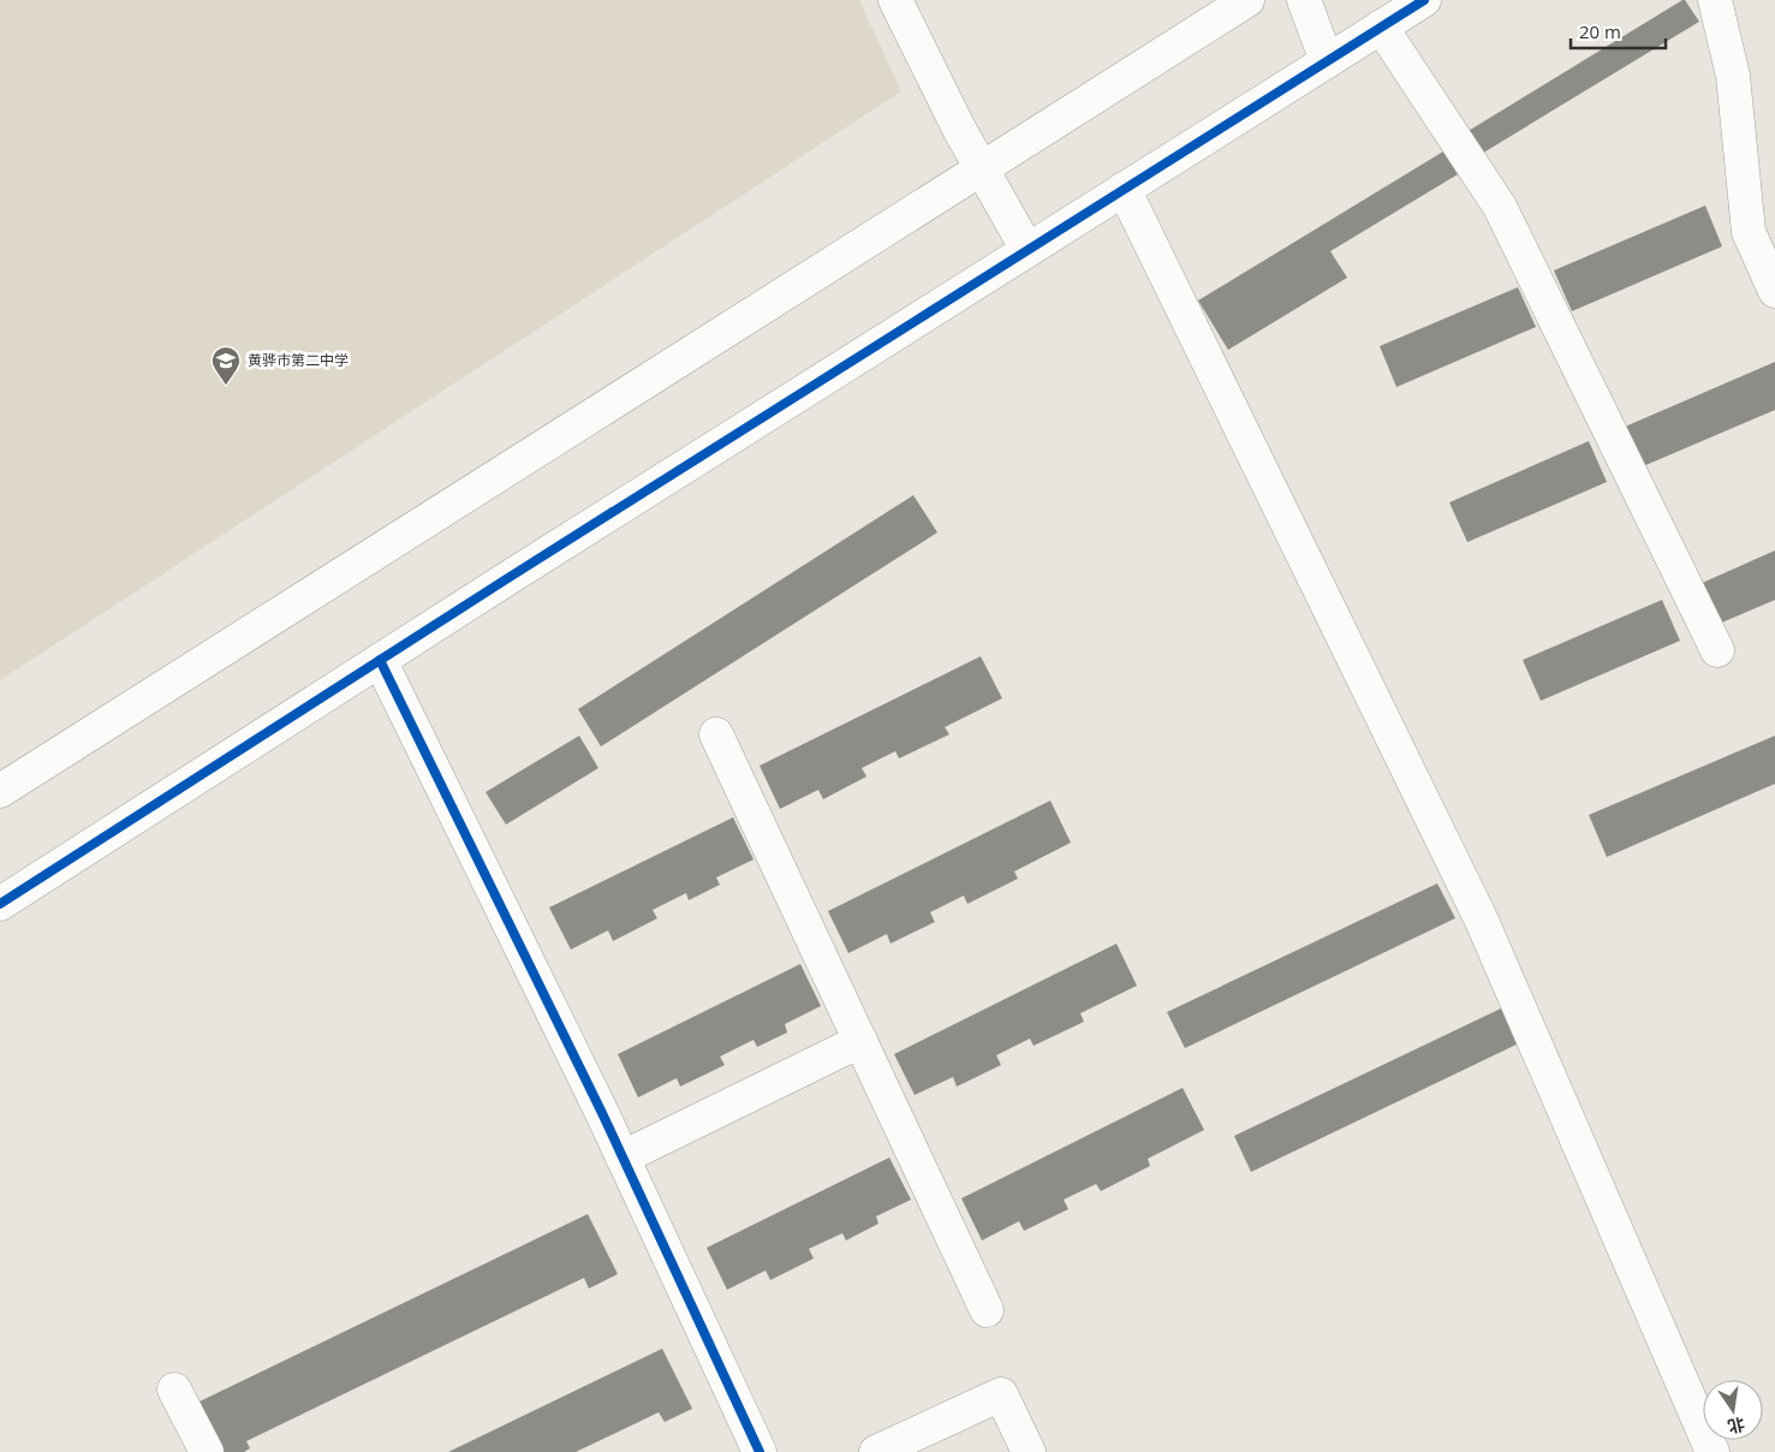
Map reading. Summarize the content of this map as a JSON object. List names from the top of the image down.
{
  "places": {
    "school or university": ["黄骅市第二中学"]
  },
  "scale_bar": "20 m",
  "north": "bottom"
}
